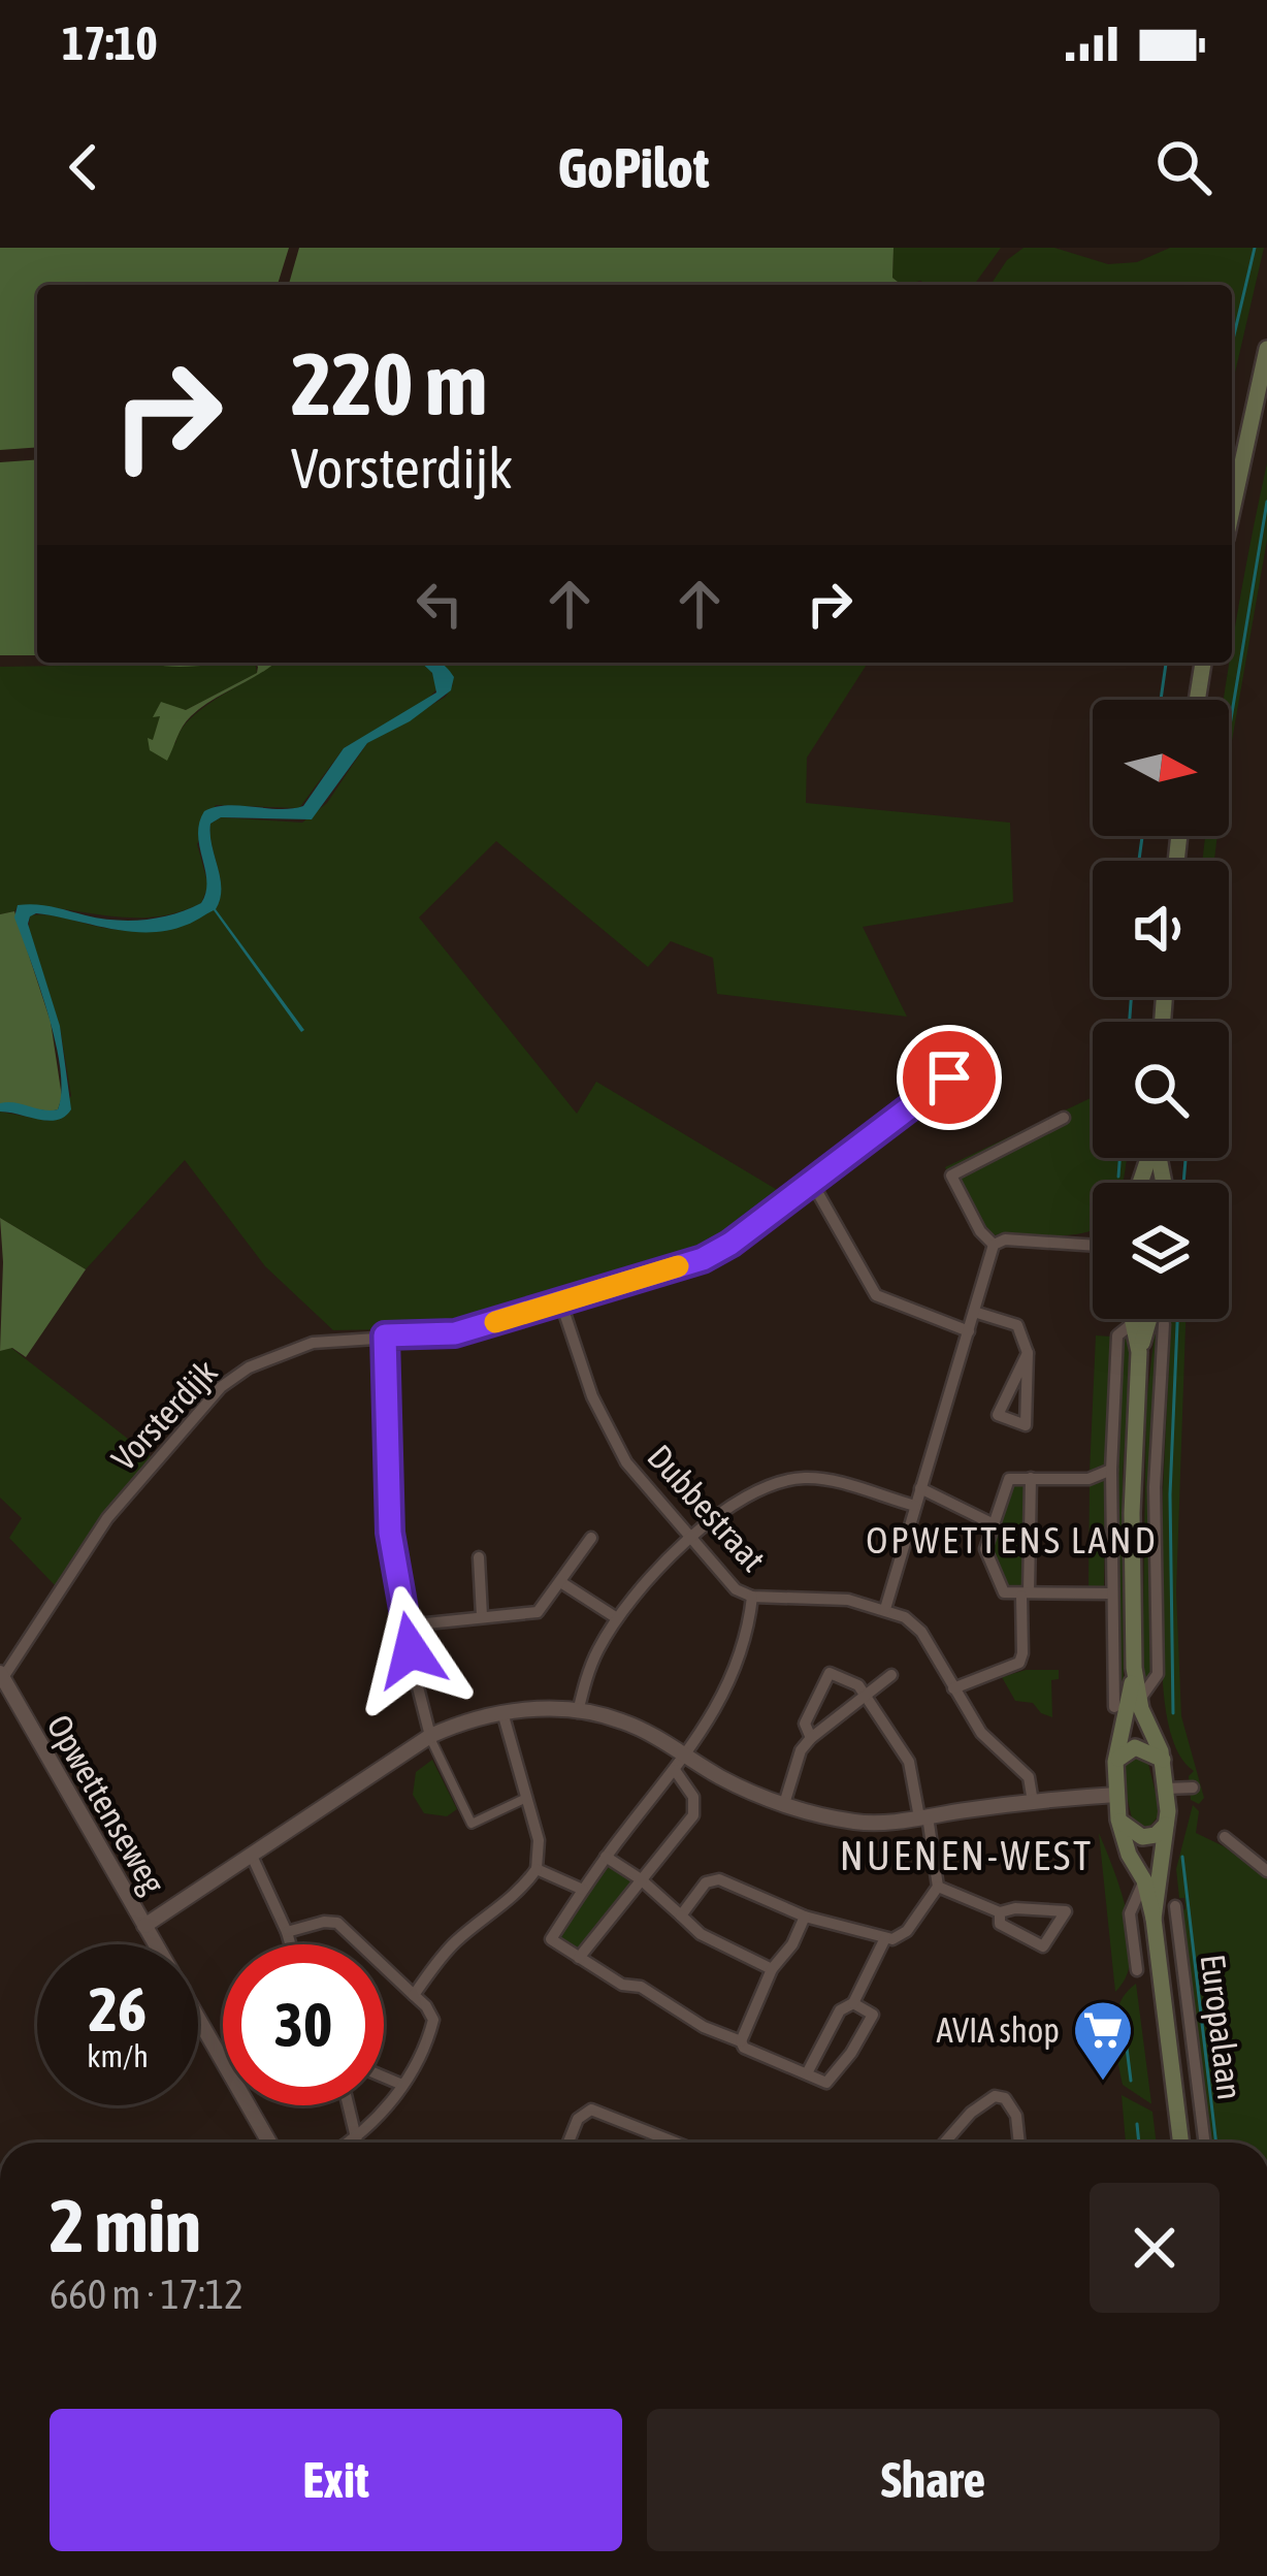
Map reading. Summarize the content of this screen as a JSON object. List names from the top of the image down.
{
  "streets": {
    "main road": ["Europalaan"],
    "street": ["Vorsterdijk", "Dubbestraat", "Opwettenseweg"]
  },
  "crossings": [
    ["Vorsterdijk", "Dubbestraat"],
    ["Vorsterdijk", "Opwettenseweg"]
  ],
  "districts": ["OPWETTENS LAND", "NUENEN-WEST"],
  "places": {
    "supermarket": ["AVIA shop"]
  },
  "north": "right",
  "page": {
    "status": "17:10",
    "header": "GoPilot",
    "turn": ["220 m", "Vorsterdijk"],
    "speed": "26 km/h",
    "limit": "30",
    "heading": ["2 min", "660 m · 17:12"],
    "buttons": ["Exit", "Share"]
  }
}
